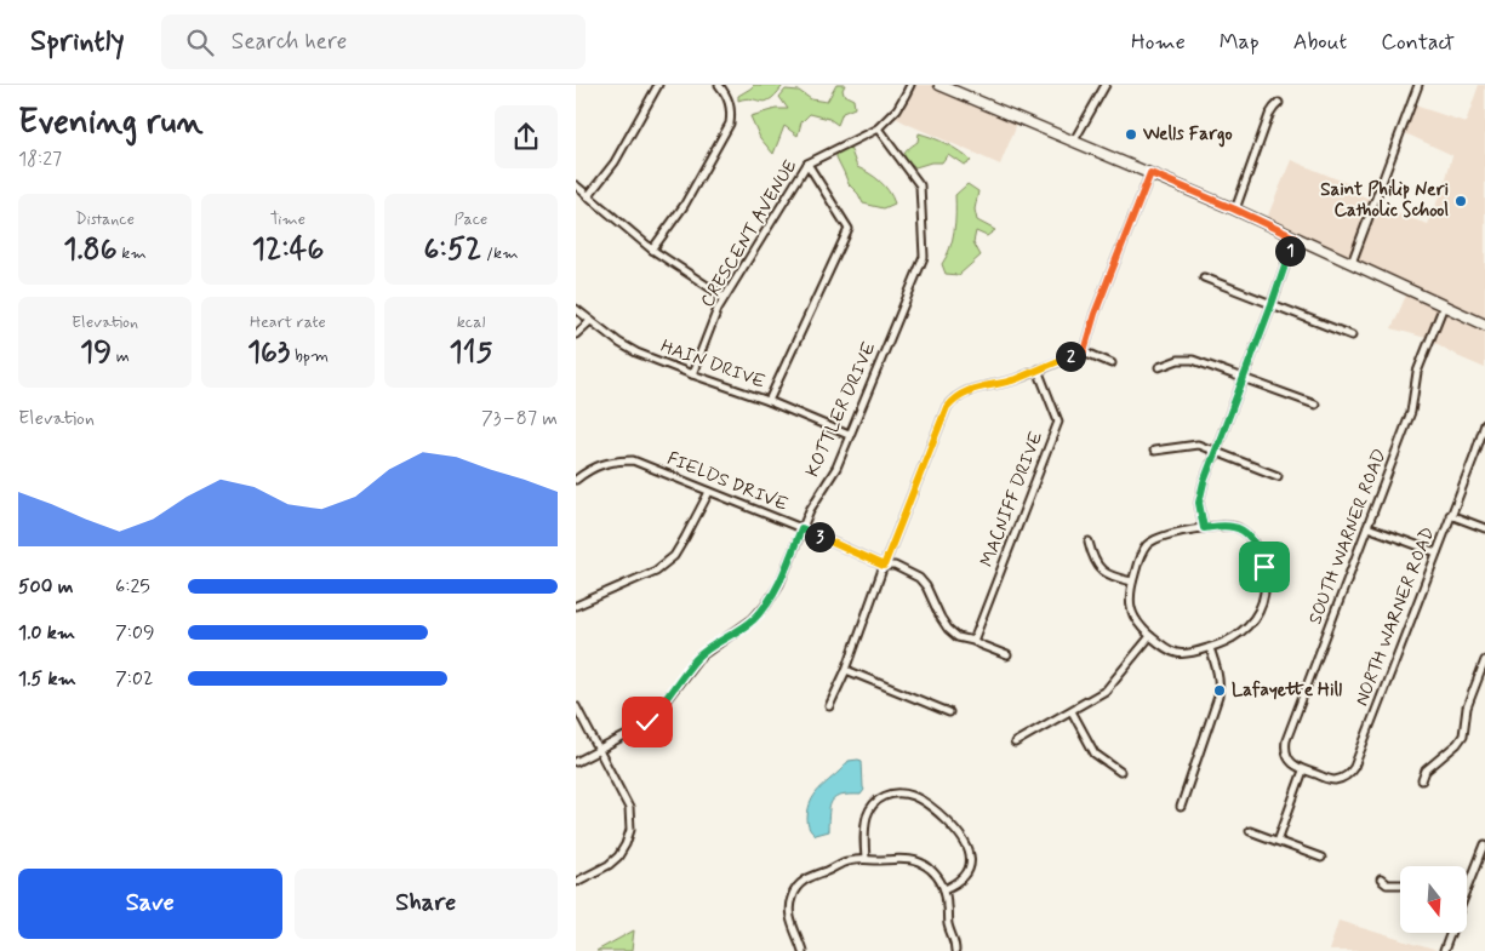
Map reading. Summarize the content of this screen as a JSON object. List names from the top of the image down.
{
  "streets": {
    "street": [
      "CRESCENT AVENUE",
      "HAIN DRIVE",
      "KOTTLER DRIVE",
      "FIELDS DRIVE",
      "MACNIFF DRIVE",
      "SOUTH WARNER ROAD",
      "NORTH WARNER ROAD"
    ]
  },
  "crossings": [
    ["CRESCENT AVENUE", "HAIN DRIVE"],
    ["CRESCENT AVENUE", "KOTTLER DRIVE"],
    ["HAIN DRIVE", "KOTTLER DRIVE"],
    ["KOTTLER DRIVE", "FIELDS DRIVE"],
    ["FIELDS DRIVE", "MACNIFF DRIVE"],
    ["SOUTH WARNER ROAD", "NORTH WARNER ROAD"]
  ],
  "places": ["Wells Fargo", "Saint Philip Neri Catholic School", "Lafayette Hill"],
  "north": "bottom",
  "page": {
    "header": "Sprintly",
    "search": "Search here",
    "nav": [
      "Home",
      "Map",
      "About",
      "Contact"
    ],
    "heading": ["Evening run", "18:27"],
    "stats": [
      ["Distance", "1.86 km"],
      ["Time", "12:46"],
      ["Pace", "6:52 /km"],
      ["Elevation", "19 m"],
      ["Heart rate", "163 bpm"],
      ["kcal", "115"]
    ],
    "pins": ["1", "2", "3"],
    "chart": ["Elevation", "73–87 m"],
    "list": [
      {
        "name": "500 m",
        "note": "6:25"
      },
      {
        "name": "1.0 km",
        "note": "7:09"
      },
      {
        "name": "1.5 km",
        "note": "7:02"
      }
    ],
    "buttons": ["Save", "Share"]
  }
}
